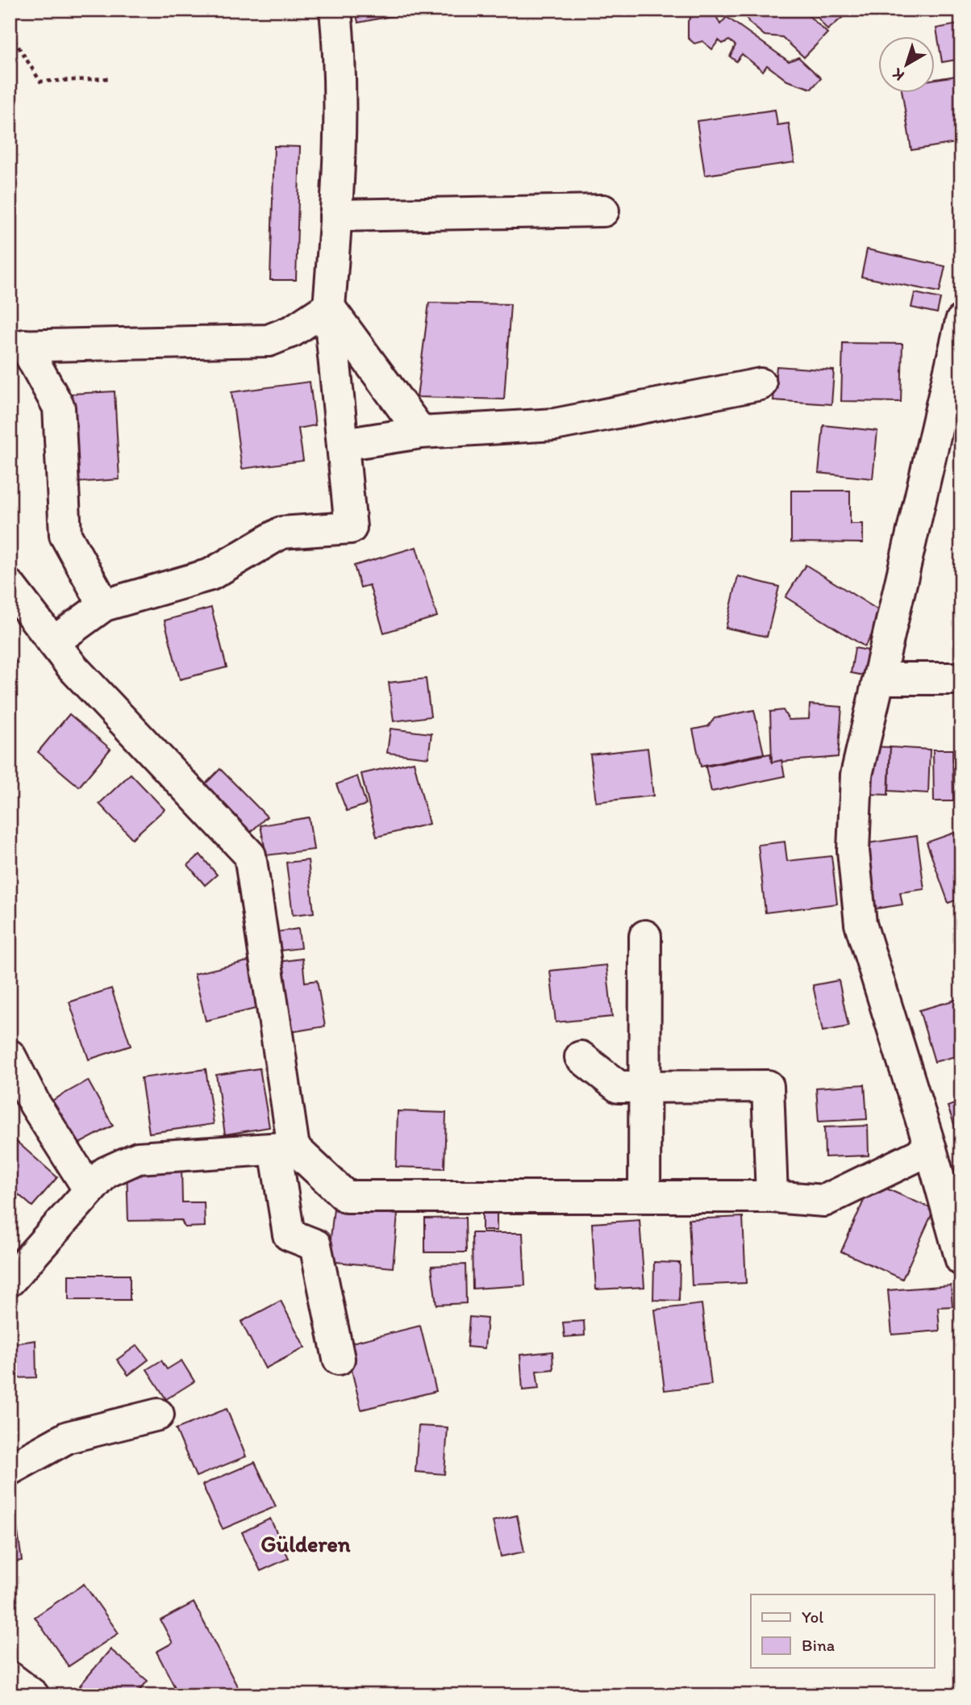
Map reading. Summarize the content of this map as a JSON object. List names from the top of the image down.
{
  "districts": ["Gülderen"],
  "legend": ["Yol", "Bina"],
  "north": "bottom left"
}
